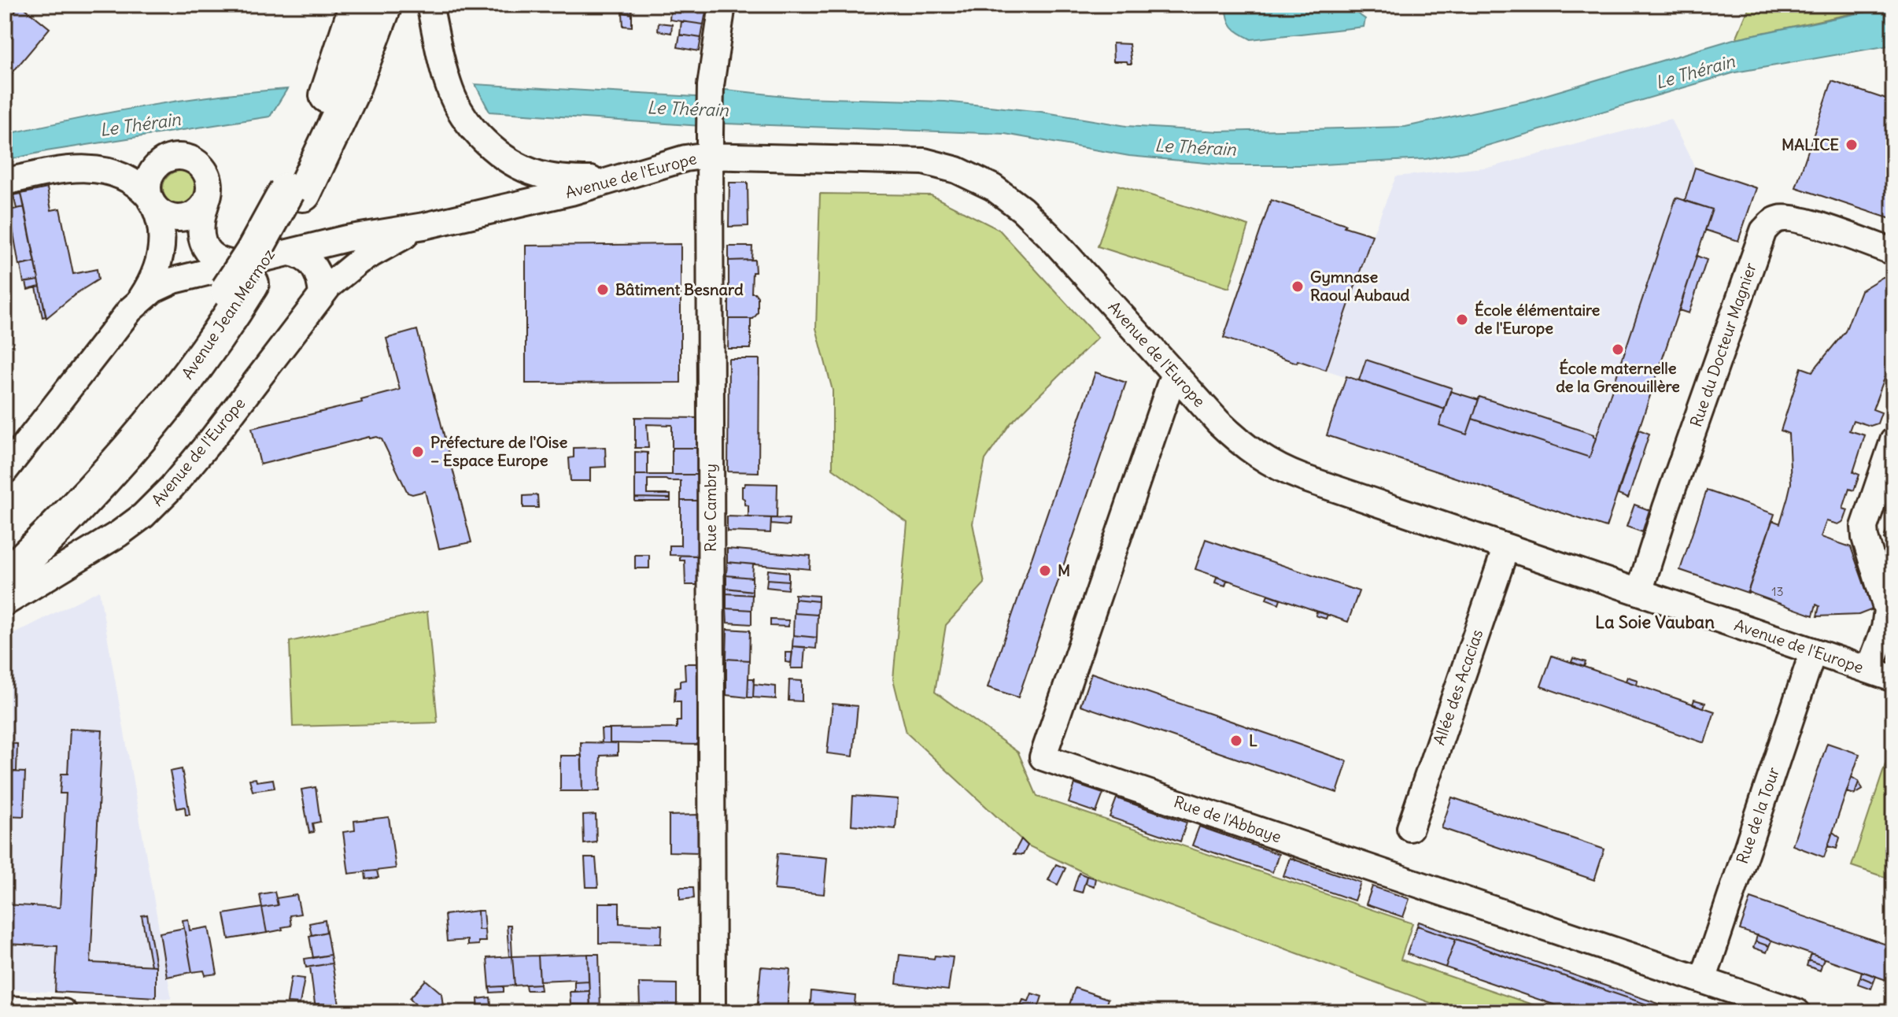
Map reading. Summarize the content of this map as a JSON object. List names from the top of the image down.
{
  "streets": {
    "main road": ["Avenue Jean Mermoz"],
    "street": [
      "Avenue de l'Europe",
      "Rue du Docteur Magnier",
      "Rue Cambry",
      "Allée des Acacias",
      "Rue de la Tour",
      "Rue de l'Abbaye"
    ]
  },
  "crossings": [
    ["Avenue de l'Europe", "Avenue Jean Mermoz"],
    ["Avenue de l'Europe", "Rue du Docteur Magnier"],
    ["Avenue de l'Europe", "Rue Cambry"],
    ["Avenue de l'Europe", "Allée des Acacias"],
    ["Avenue de l'Europe", "Rue de la Tour"],
    ["Avenue de l'Europe", "Rue de l'Abbaye"],
    ["Rue de la Tour", "Rue de l'Abbaye"]
  ],
  "districts": ["La Soie Vauban"],
  "water": ["Le Thérain"],
  "places": [
    "MALICE",
    "Gymnase Raoul Aubaud",
    "Bâtiment Besnard",
    "École élémentaire de l'Europe",
    "École maternelle de la Grenouillère",
    "Préfecture de l'Oise – Espace Europe",
    "M",
    "L"
  ],
  "house_numbers": ["13"]
}
